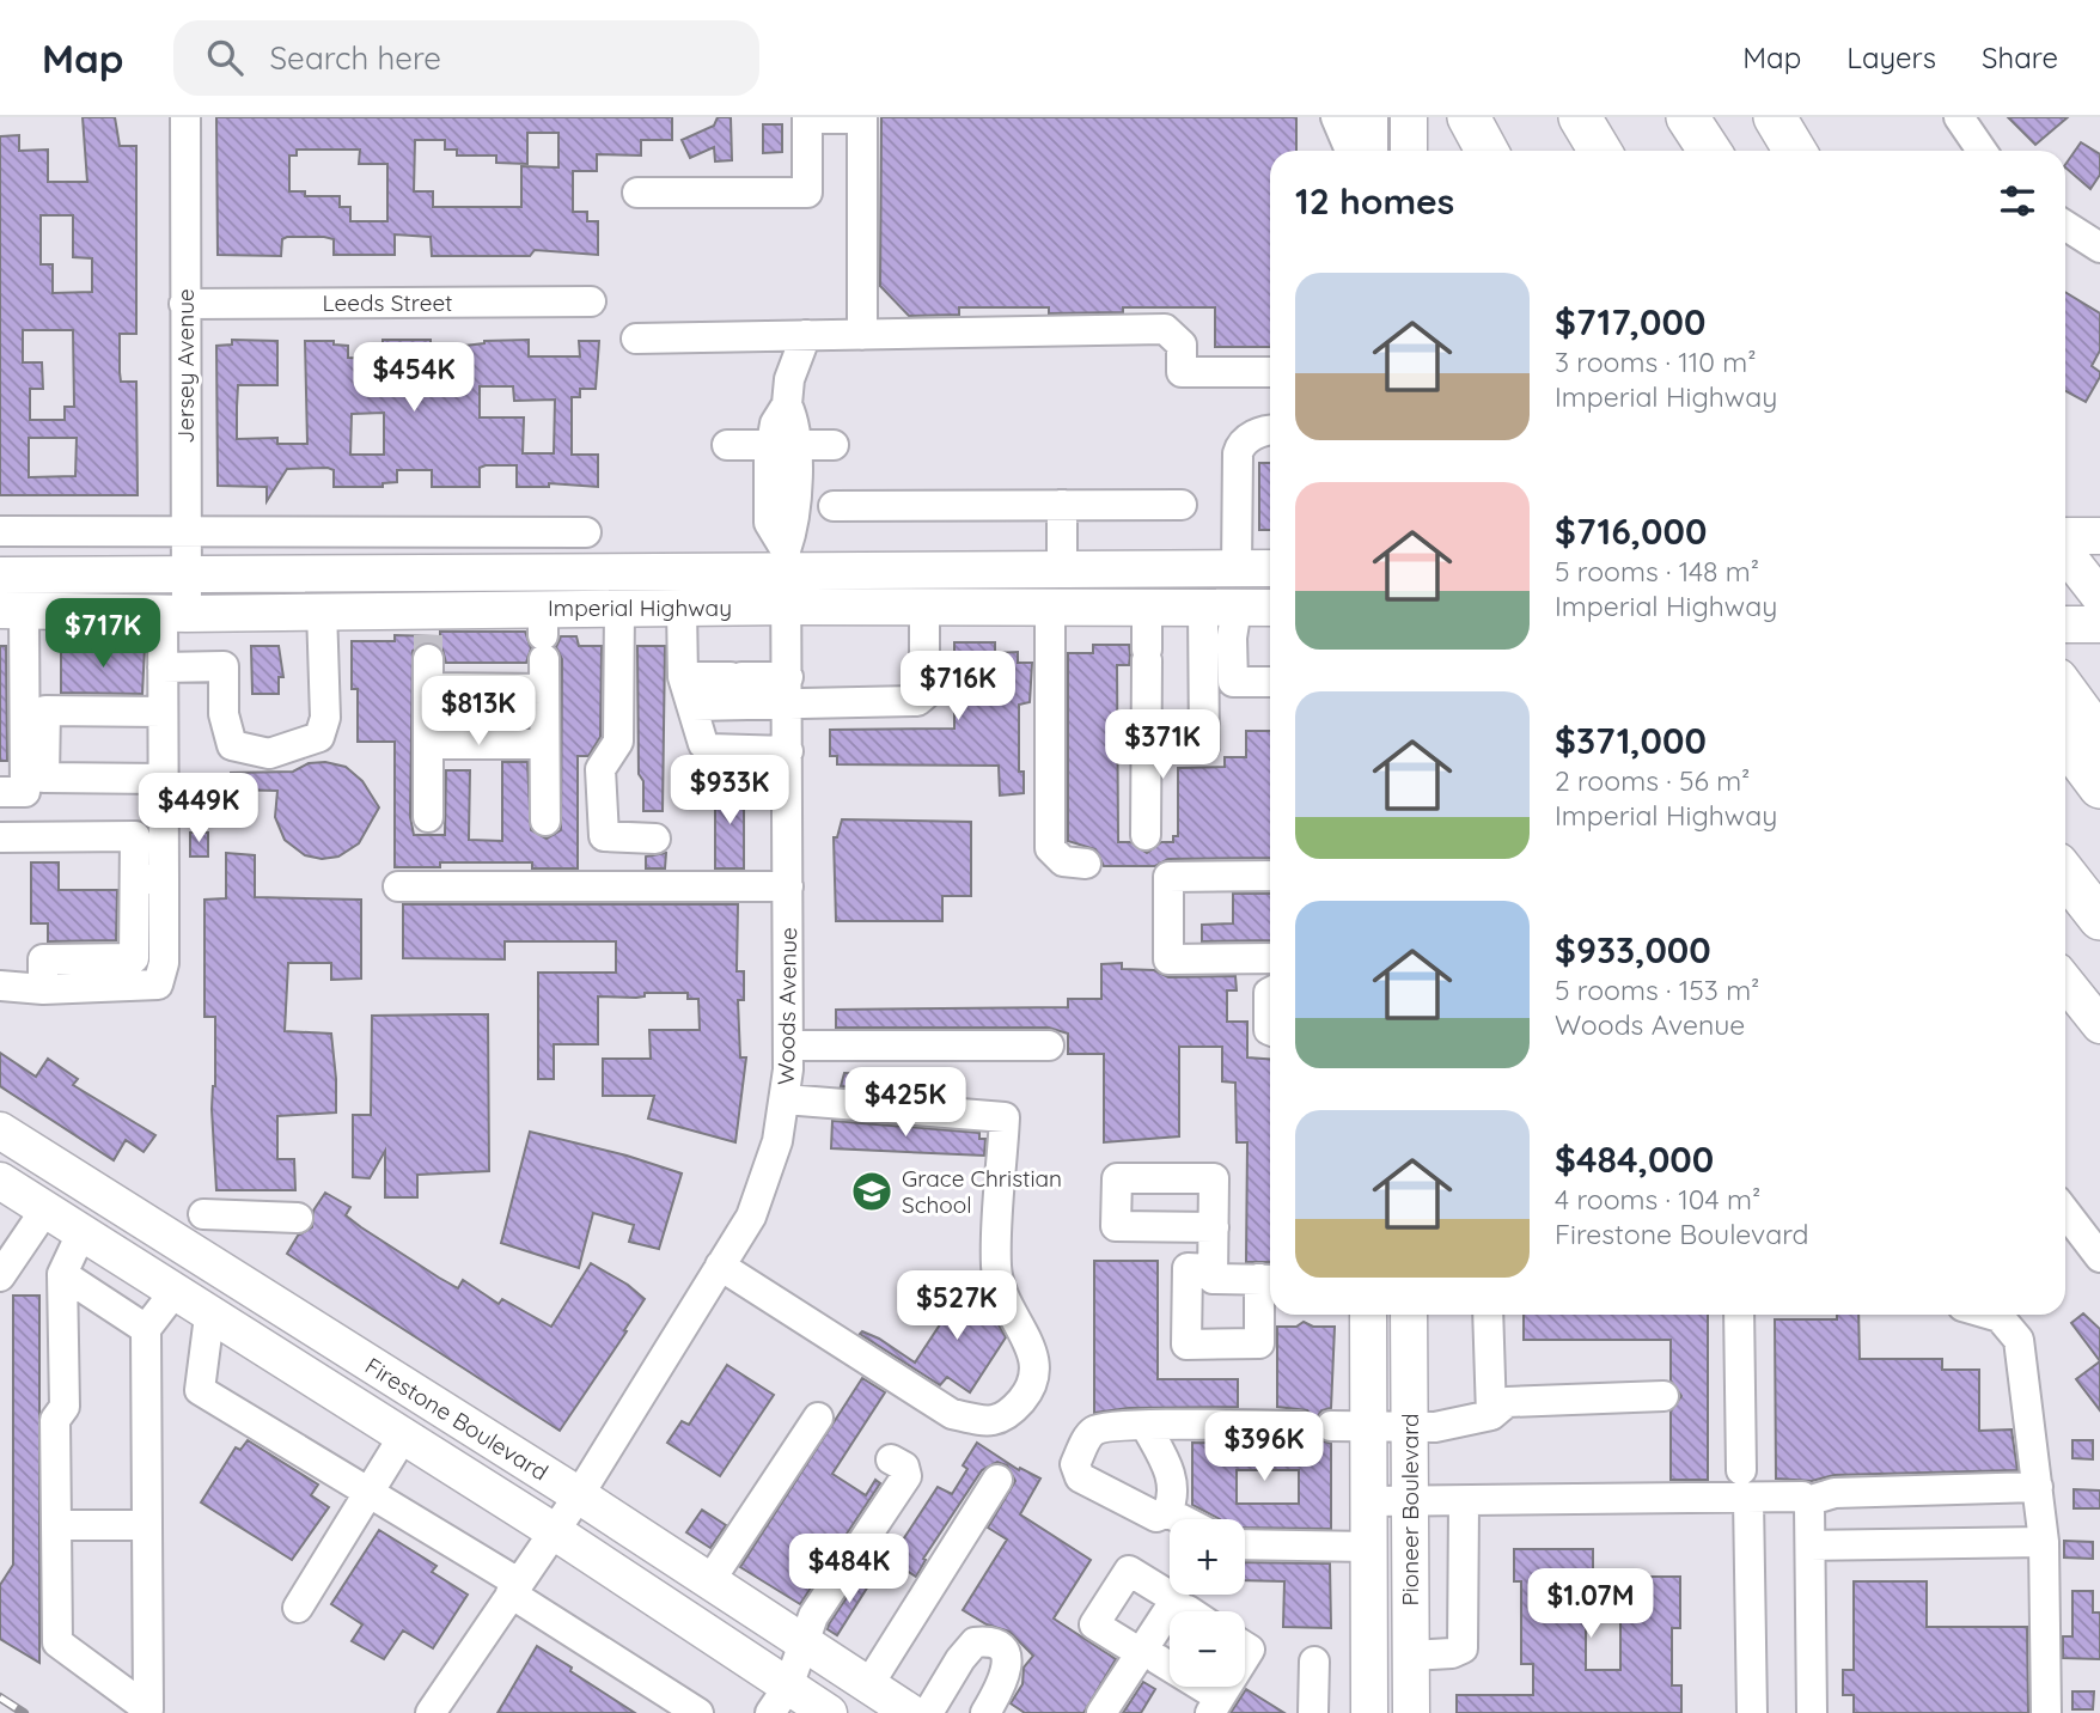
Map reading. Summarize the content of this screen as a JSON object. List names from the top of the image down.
{
  "streets": {
    "main road": ["Imperial Highway", "Firestone Boulevard", "Pioneer Boulevard"],
    "street": ["Leeds Street", "Jersey Avenue", "Woods Avenue"]
  },
  "crossings": [
    ["Leeds Street", "Jersey Avenue"],
    ["Jersey Avenue", "Imperial Highway"],
    ["Imperial Highway", "Woods Avenue"],
    ["Woods Avenue", "Firestone Boulevard"]
  ],
  "places": {
    "school or university": ["Grace Christian School"]
  },
  "page": {
    "header": "Map",
    "search": "Search here",
    "nav": ["Map", "Layers", "Share"],
    "heading": "12 homes",
    "list": [
      {
        "name": "$717,000",
        "note": "3 rooms · 110 m² · Imperial Highway"
      },
      {
        "name": "$716,000",
        "note": "5 rooms · 148 m² · Imperial Highway"
      },
      {
        "name": "$371,000",
        "note": "2 rooms · 56 m² · Imperial Highway"
      },
      {
        "name": "$933,000",
        "note": "5 rooms · 153 m² · Woods Avenue"
      },
      {
        "name": "$484,000",
        "note": "4 rooms · 104 m² · Firestone Boulevard"
      }
    ],
    "price": [
      "$454K",
      "$717K",
      "$716K",
      "$813K",
      "$371K",
      "$933K",
      "$449K",
      "$425K",
      "$527K",
      "$396K",
      "$484K",
      "$1.07M"
    ],
    "map_buttons": ["+", "−"]
  }
}
